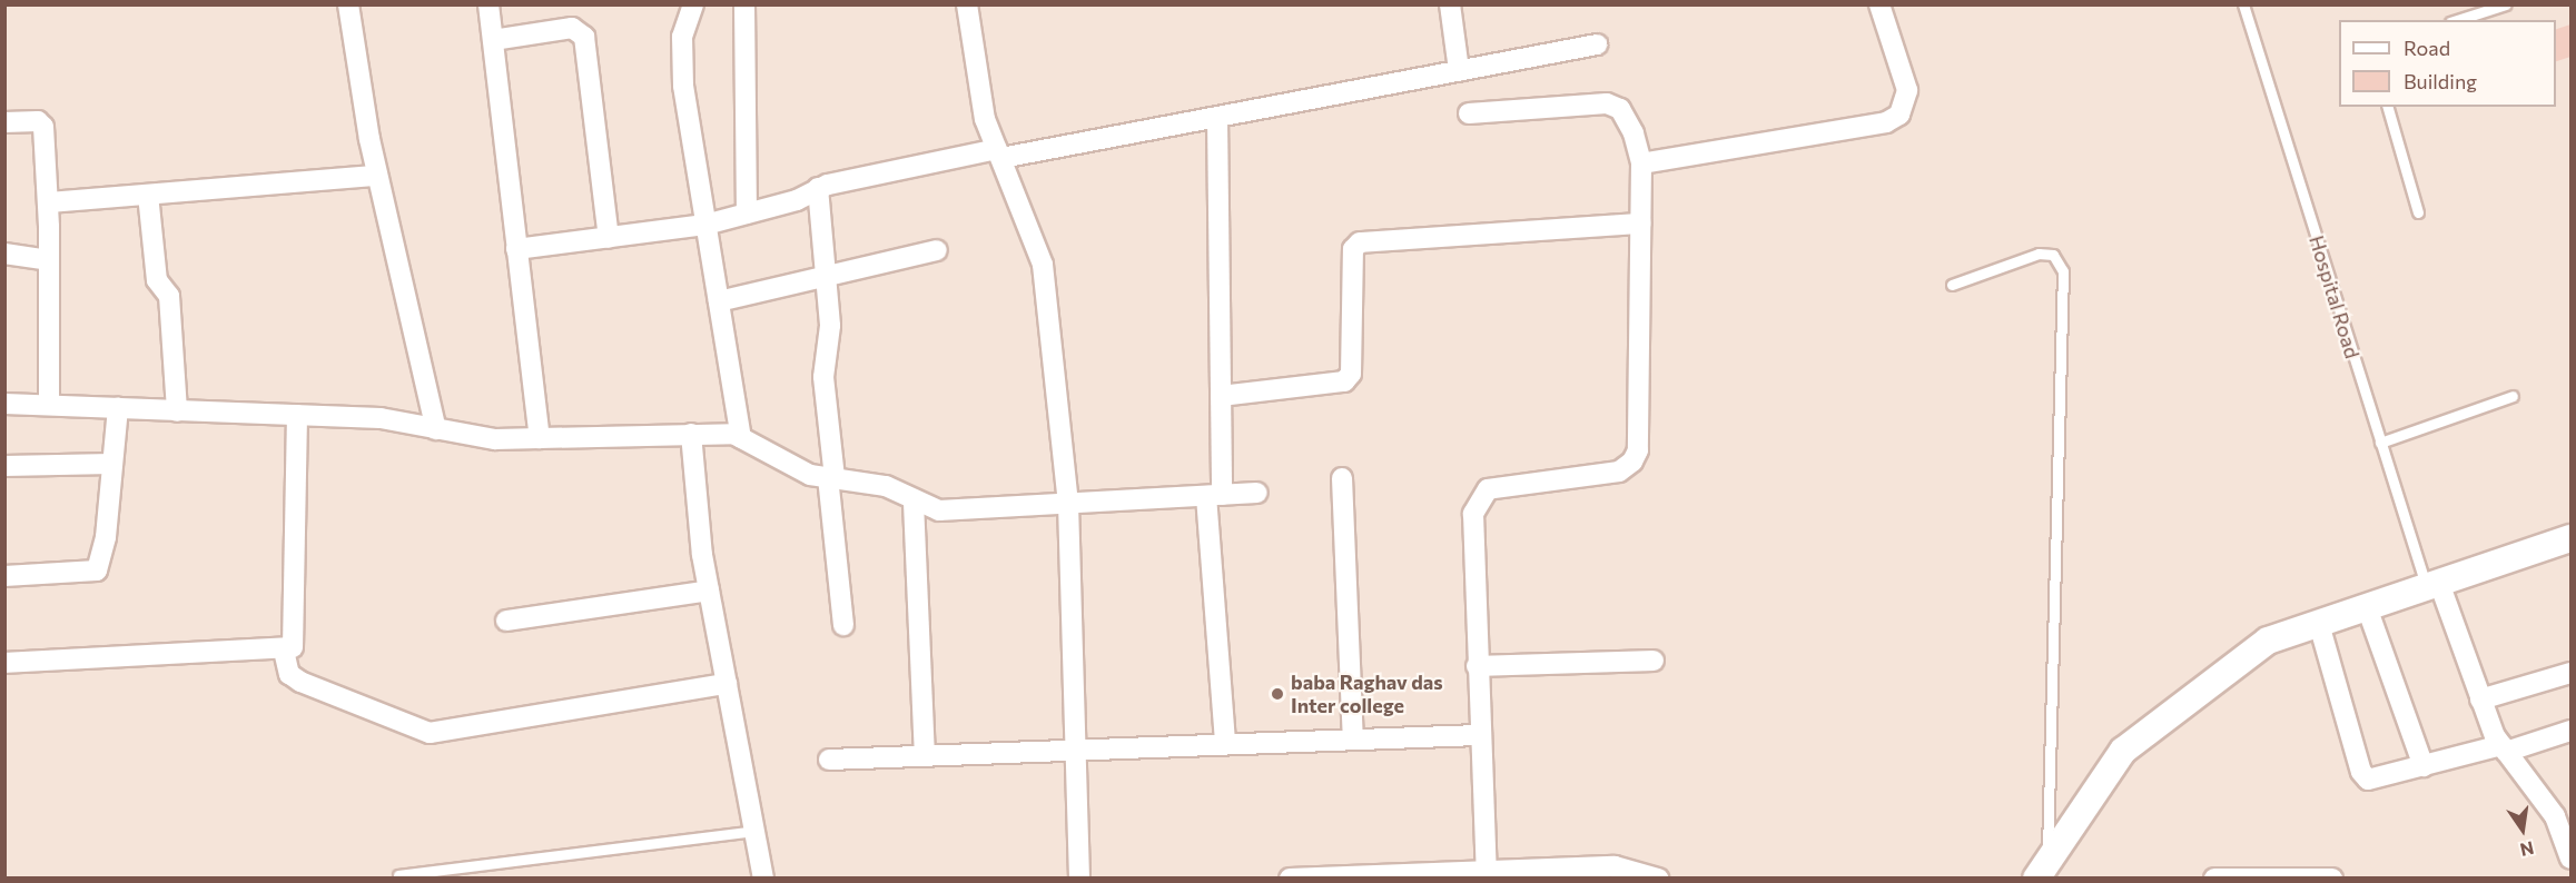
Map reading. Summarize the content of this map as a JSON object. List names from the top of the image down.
{
  "streets": {
    "lane": ["Hospital Road"]
  },
  "places": ["baba Raghav das Inter college"],
  "legend": ["Road", "Building"],
  "north": "bottom"
}
